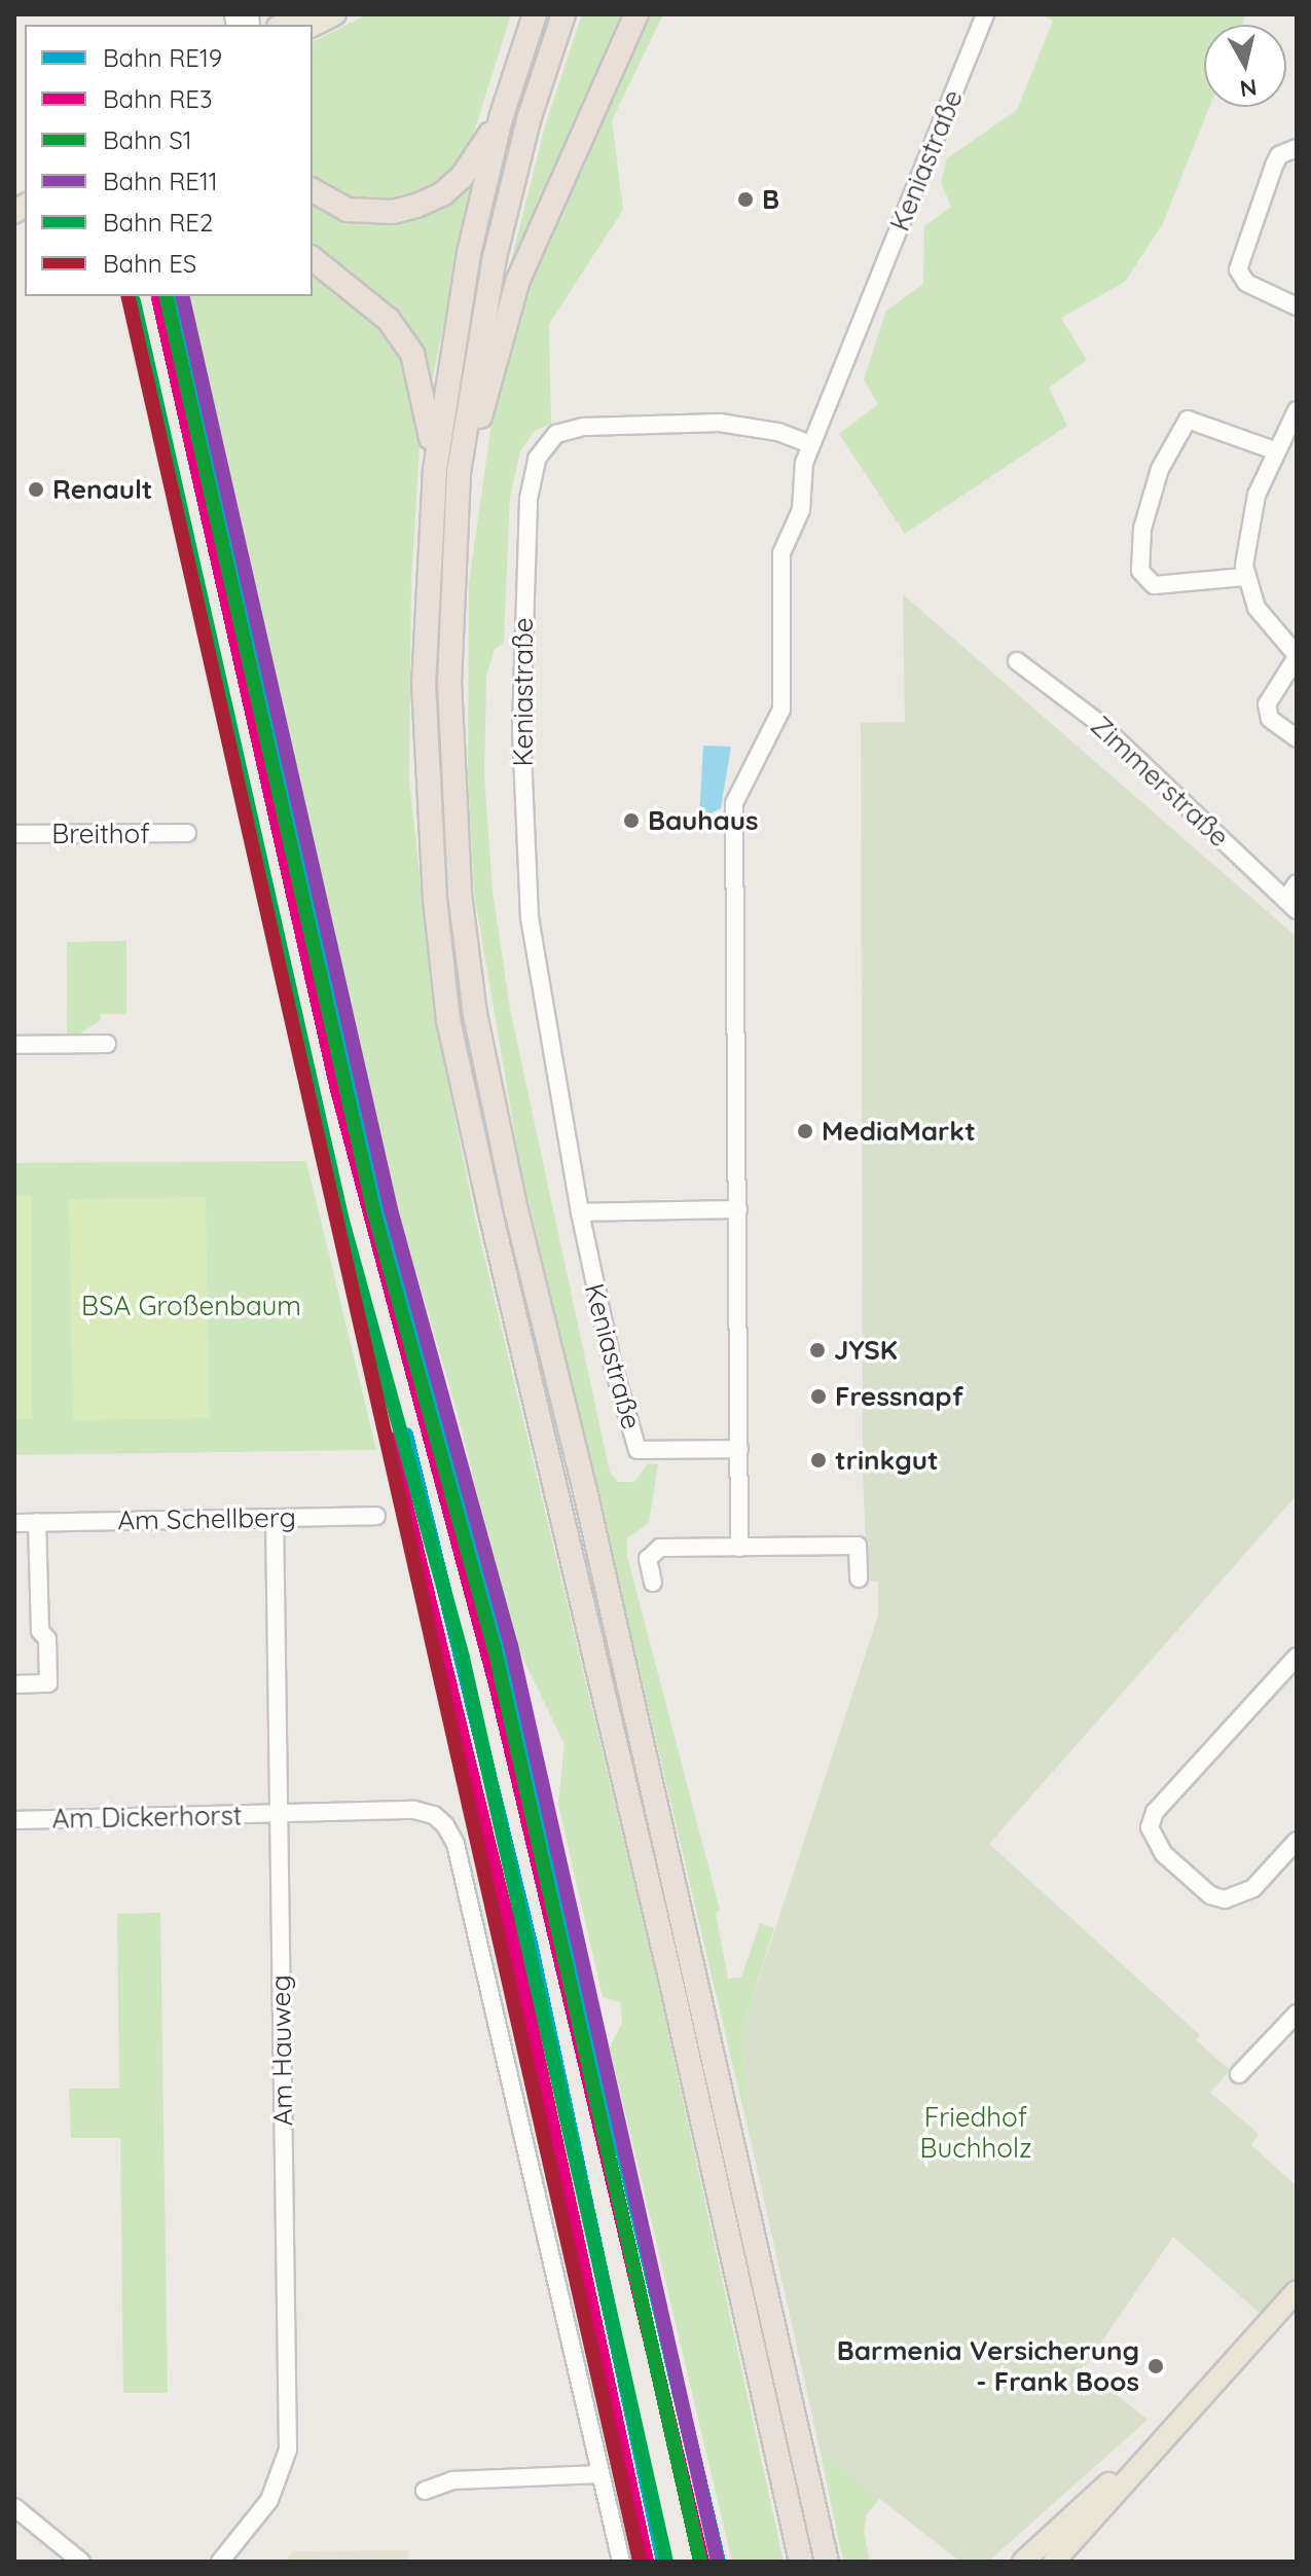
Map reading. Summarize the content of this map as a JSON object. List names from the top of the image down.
{
  "streets": {
    "street": [
      "Keniastraße",
      "Zimmerstraße",
      "Breithof",
      "Am Schellberg",
      "Am Dickerhorst",
      "Am Hauweg"
    ]
  },
  "crossings": [
    ["Am Schellberg", "Am Hauweg"],
    ["Am Dickerhorst", "Am Hauweg"]
  ],
  "parks": ["BSA Großenbaum", "Friedhof Buchholz"],
  "places": [
    "B",
    "Renault",
    "Bauhaus",
    "MediaMarkt",
    "JYSK",
    "Fressnapf",
    "trinkgut",
    "Barmenia Versicherung - Frank Boos"
  ],
  "lines": [
    "rail line RE19",
    "rail line S1",
    "rail line RE11",
    "rail line ES",
    "rail line RE3",
    "rail line RE2"
  ],
  "legend": [
    "Bahn RE19",
    "Bahn RE3",
    "Bahn S1",
    "Bahn RE11",
    "Bahn RE2",
    "Bahn ES"
  ],
  "north": "bottom"
}
